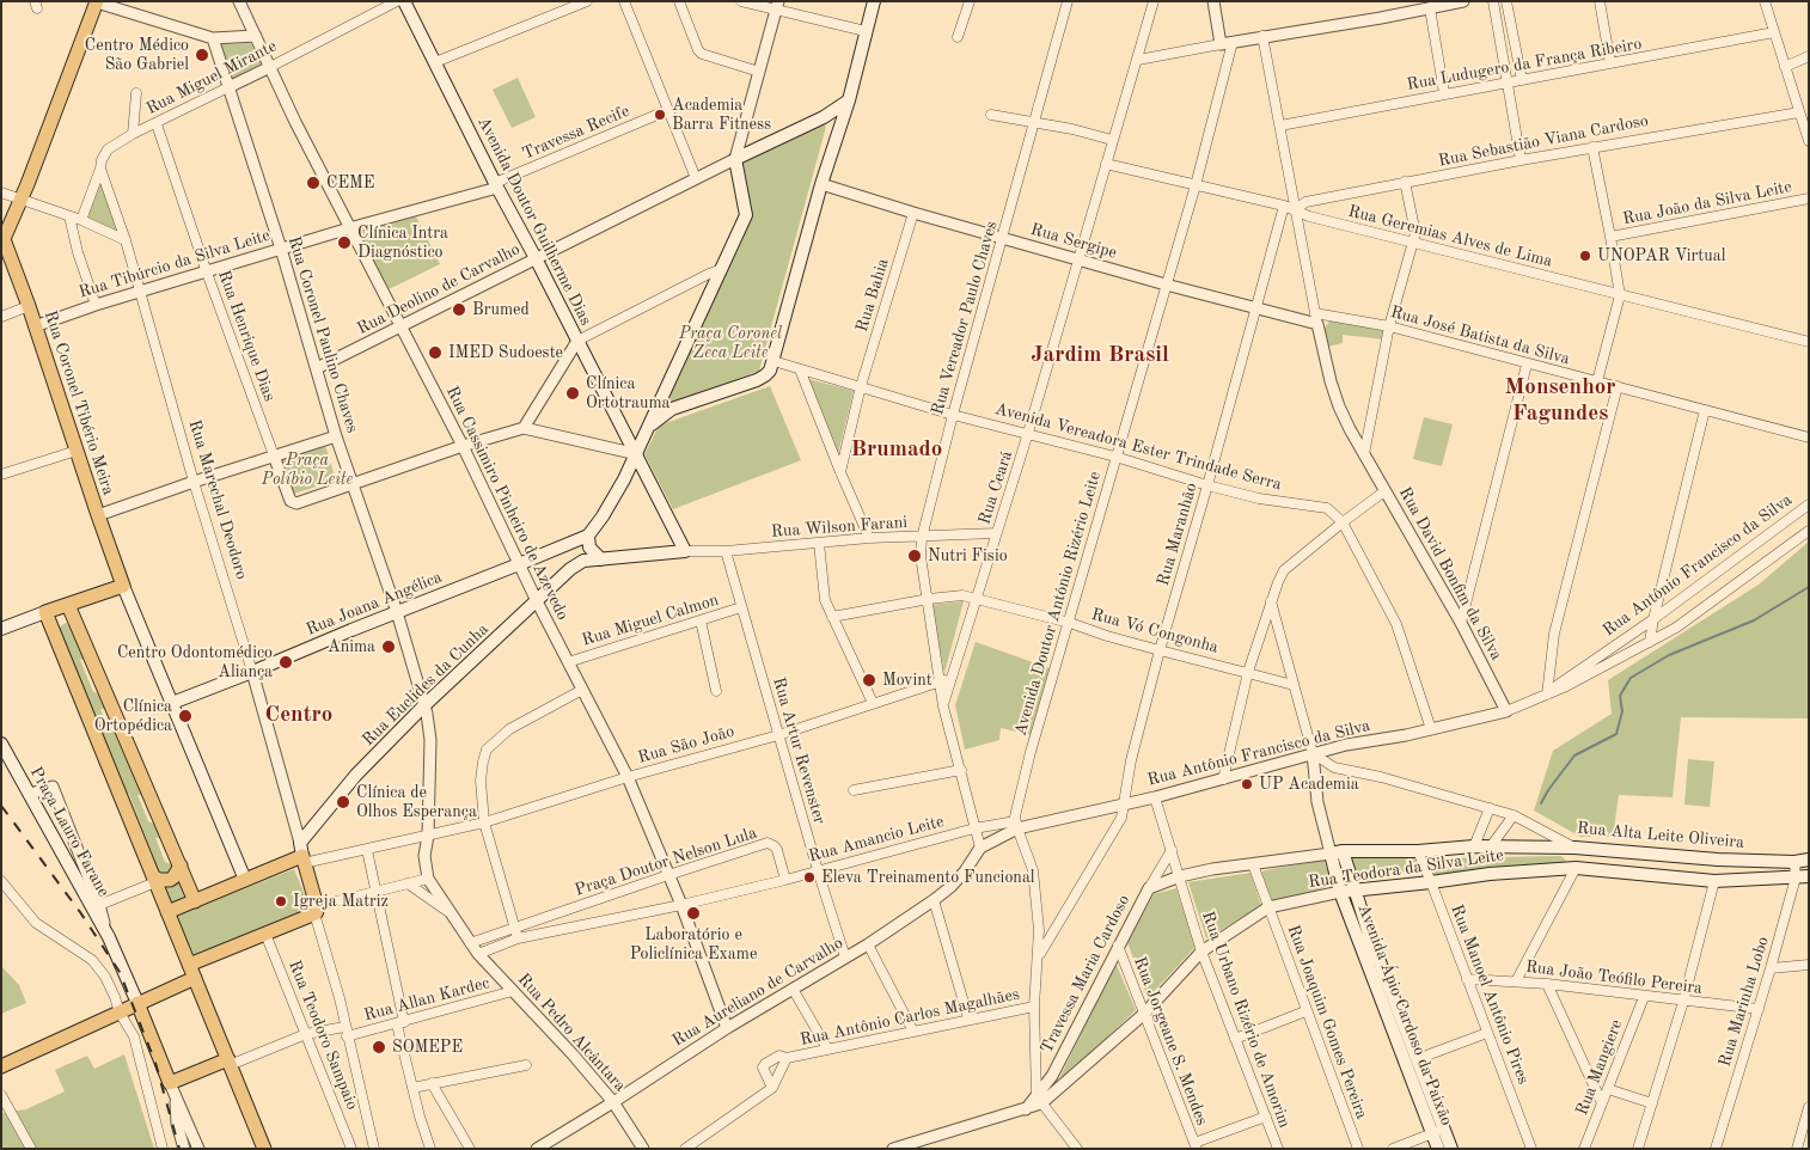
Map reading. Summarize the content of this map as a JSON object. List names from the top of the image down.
{
  "streets": {
    "main road": [
      "Avenida Doutor Guilherme Dias",
      "Rua Coronel Tibério Meira",
      "Rua Joana Angélica",
      "Rua Euclides da Cunha",
      "Praça Lauro Farane",
      "Rua Alta Leite Oliveira",
      "Rua Teodora da Silva Leite",
      "Avenida Ápio Cardoso da Paixão"
    ],
    "street": [
      "Rua Ludugero da França Ribeiro",
      "Rua Miguel Mirante",
      "Travessa Recife",
      "Rua Sebastião Viana Cardoso",
      "Rua João da Silva Leite",
      "Rua Geremias Alves de Lima",
      "Rua Sergipe",
      "Rua Tibúrcio da Silva Leite",
      "Rua Deolino de Carvalho",
      "Rua Bahia",
      "Rua Vereador Paulo Chaves",
      "Rua Coronel Paulino Chaves",
      "Rua Henrique Dias",
      "Rua José Batista da Silva",
      "Avenida Vereadora Ester Trindade Serra",
      "Rua Ceará",
      "Rua Marechal Deodoro",
      "Rua Cassimiro Pinheiro de Azevedo",
      "Rua Wilson Farani",
      "Rua Maranhão",
      "Rua Antônio Francisco da Silva",
      "Rua David Bonfim da Silva",
      "Avenida Doutor Antônio Rizério Leite",
      "Rua Miguel Calmon",
      "Rua Vó Congonha",
      "Rua São João",
      "Rua Artur Revenster",
      "Rua Amancio Leite",
      "Praça Doutor Nelson Lula",
      "Travessa Maria Cardoso",
      "Rua João Teófilo Pereira",
      "Rua Aureliano de Carvalho",
      "Rua Manoel Antônio Pires",
      "Rua Allan Kardec",
      "Rua Marinha Lobo",
      "Rua Antônio Carlos Magalhães",
      "Rua Urbano Rizério de Amorim",
      "Rua Joaquim Gomes Pereira",
      "Rua Pedro Alcântara",
      "Rua Teodoro Sampaio",
      "Rua Jorgeane S. Mendes",
      "Rua Mangiere"
    ]
  },
  "crossings": [
    ["Rua Miguel Mirante", "Rua Coronel Paulino Chaves"],
    ["Rua Miguel Mirante", "Rua Henrique Dias"],
    ["Rua Miguel Mirante", "Rua Marechal Deodoro"],
    ["Rua Miguel Mirante", "Rua Cassimiro Pinheiro de Azevedo"],
    ["Travessa Recife", "Avenida Doutor Guilherme Dias"],
    ["Travessa Recife", "Rua Tibúrcio da Silva Leite"],
    ["Rua Sebastião Viana Cardoso", "Rua Geremias Alves de Lima"],
    ["Avenida Doutor Guilherme Dias", "Rua Tibúrcio da Silva Leite"],
    ["Avenida Doutor Guilherme Dias", "Rua Deolino de Carvalho"],
    ["Avenida Doutor Guilherme Dias", "Rua Wilson Farani"],
    ["Rua Geremias Alves de Lima", "Rua Ceará"],
    ["Rua Geremias Alves de Lima", "Rua Maranhão"],
    ["Rua Geremias Alves de Lima", "Avenida Doutor Antônio Rizério Leite"],
    ["Rua Sergipe", "Rua Bahia"],
    ["Rua Sergipe", "Rua Vereador Paulo Chaves"],
    ["Rua Sergipe", "Rua José Batista da Silva"],
    ["Rua Sergipe", "Rua Ceará"],
    ["Rua Sergipe", "Rua Maranhão"],
    ["Rua Sergipe", "Rua David Bonfim da Silva"],
    ["Rua Sergipe", "Avenida Doutor Antônio Rizério Leite"],
    ["Rua Tibúrcio da Silva Leite", "Rua Coronel Paulino Chaves"],
    ["Rua Tibúrcio da Silva Leite", "Rua Henrique Dias"],
    ["Rua Tibúrcio da Silva Leite", "Rua Coronel Tibério Meira"],
    ["Rua Tibúrcio da Silva Leite", "Rua Marechal Deodoro"],
    ["Rua Tibúrcio da Silva Leite", "Rua Cassimiro Pinheiro de Azevedo"],
    ["Rua Deolino de Carvalho", "Rua Coronel Paulino Chaves"],
    ["Rua Deolino de Carvalho", "Rua Cassimiro Pinheiro de Azevedo"],
    ["Rua Bahia", "Avenida Vereadora Ester Trindade Serra"],
    ["Rua Vereador Paulo Chaves", "Avenida Vereadora Ester Trindade Serra"],
    ["Rua Vereador Paulo Chaves", "Rua Ceará"],
    ["Rua Vereador Paulo Chaves", "Rua Wilson Farani"],
    ["Rua Vereador Paulo Chaves", "Rua Antônio Francisco da Silva"],
    ["Rua Vereador Paulo Chaves", "Rua Vó Congonha"],
    ["Rua Vereador Paulo Chaves", "Rua São João"],
    ["Rua Vereador Paulo Chaves", "Rua Amancio Leite"],
    ["Rua Vereador Paulo Chaves", "Rua Aureliano de Carvalho"],
    ["Rua Coronel Paulino Chaves", "Rua Joana Angélica"],
    ["Rua Coronel Paulino Chaves", "Rua Euclides da Cunha"],
    ["Rua Coronel Paulino Chaves", "Rua São João"],
    ["Rua Coronel Paulino Chaves", "Rua Pedro Alcântara"],
    ["Rua José Batista da Silva", "Rua David Bonfim da Silva"],
    ["Avenida Vereadora Ester Trindade Serra", "Rua Ceará"],
    ["Avenida Vereadora Ester Trindade Serra", "Rua Maranhão"],
    ["Avenida Vereadora Ester Trindade Serra", "Rua Antônio Francisco da Silva"],
    ["Avenida Vereadora Ester Trindade Serra", "Avenida Doutor Antônio Rizério Leite"],
    ["Rua Ceará", "Rua Wilson Farani"],
    ["Rua Ceará", "Rua Vó Congonha"],
    ["Rua Ceará", "Rua São João"],
    ["Rua Marechal Deodoro", "Rua Joana Angélica"],
    ["Rua Marechal Deodoro", "Rua Euclides da Cunha"],
    ["Rua Marechal Deodoro", "Rua São João"],
    ["Rua Cassimiro Pinheiro de Azevedo", "Rua Joana Angélica"],
    ["Rua Cassimiro Pinheiro de Azevedo", "Rua Miguel Calmon"],
    ["Rua Cassimiro Pinheiro de Azevedo", "Rua Euclides da Cunha"],
    ["Rua Cassimiro Pinheiro de Azevedo", "Rua São João"],
    ["Rua Cassimiro Pinheiro de Azevedo", "Praça Doutor Nelson Lula"],
    ["Rua Cassimiro Pinheiro de Azevedo", "Rua Aureliano de Carvalho"],
    ["Rua Wilson Farani", "Rua Artur Revenster"],
    ["Rua Maranhão", "Rua Antônio Francisco da Silva"],
    ["Rua Maranhão", "Rua Vó Congonha"],
    ["Rua Antônio Francisco da Silva", "Rua David Bonfim da Silva"],
    ["Rua Antônio Francisco da Silva", "Avenida Doutor Antônio Rizério Leite"],
    ["Rua Antônio Francisco da Silva", "Rua Alta Leite Oliveira"],
    ["Rua Antônio Francisco da Silva", "Rua Amancio Leite"],
    ["Rua Antônio Francisco da Silva", "Rua Aureliano de Carvalho"],
    ["Rua Antônio Francisco da Silva", "Avenida Ápio Cardoso da Paixão"],
    ["Rua Antônio Francisco da Silva", "Rua Urbano Rizério de Amorim"],
    ["Avenida Doutor Antônio Rizério Leite", "Rua Vó Congonha"],
    ["Avenida Doutor Antônio Rizério Leite", "Rua Amancio Leite"],
    ["Rua Miguel Calmon", "Rua Artur Revenster"],
    ["Rua Euclides da Cunha", "Rua São João"],
    ["Rua São João", "Rua Artur Revenster"],
    ["Rua Artur Revenster", "Rua Amancio Leite"],
    ["Rua Artur Revenster", "Rua Aureliano de Carvalho"],
    ["Rua Alta Leite Oliveira", "Rua Teodora da Silva Leite"],
    ["Rua Alta Leite Oliveira", "Rua Marinha Lobo"],
    ["Rua Alta Leite Oliveira", "Avenida Ápio Cardoso da Paixão"],
    ["Rua Amancio Leite", "Praça Doutor Nelson Lula"],
    ["Praça Doutor Nelson Lula", "Rua Pedro Alcântara"],
    ["Rua Teodora da Silva Leite", "Travessa Maria Cardoso"],
    ["Rua Teodora da Silva Leite", "Rua Manoel Antônio Pires"],
    ["Rua Teodora da Silva Leite", "Avenida Ápio Cardoso da Paixão"],
    ["Rua Teodora da Silva Leite", "Rua Urbano Rizério de Amorim"],
    ["Rua Teodora da Silva Leite", "Rua Joaquim Gomes Pereira"],
    ["Rua Teodora da Silva Leite", "Rua Jorgeane S. Mendes"],
    ["Travessa Maria Cardoso", "Rua Urbano Rizério de Amorim"],
    ["Travessa Maria Cardoso", "Rua Jorgeane S. Mendes"],
    ["Rua João Teófilo Pereira", "Rua Manoel Antônio Pires"],
    ["Rua João Teófilo Pereira", "Rua Marinha Lobo"],
    ["Rua João Teófilo Pereira", "Rua Mangiere"],
    ["Rua Aureliano de Carvalho", "Rua Pedro Alcântara"],
    ["Rua Allan Kardec", "Rua Pedro Alcântara"],
    ["Rua Allan Kardec", "Rua Teodoro Sampaio"]
  ],
  "districts": [
    "Jardim Brasil",
    "Monsenhor Fagundes",
    "Brumado",
    "Centro"
  ],
  "parks": ["Praça Coronel Zeca Leite", "Praça Políbio Leite"],
  "places": [
    "Centro Médico São Gabriel",
    "Academia Barra Fitness",
    "CEME",
    "Clínica Intra Diagnóstico",
    "UNOPAR Virtual",
    "Brumed",
    "IMED Sudoeste",
    "Clínica Ortotrauma",
    "Nutri Fisio",
    "Anima",
    "Centro Odontomédico Aliança",
    "Movint",
    "Clínica Ortopédica",
    "UP Academia",
    "Clínica de Olhos Esperança",
    "Eleva Treinamento Funcional",
    "Igreja Matriz",
    "Laboratório e Policlínica Exame",
    "SOMEPE"
  ]
}
